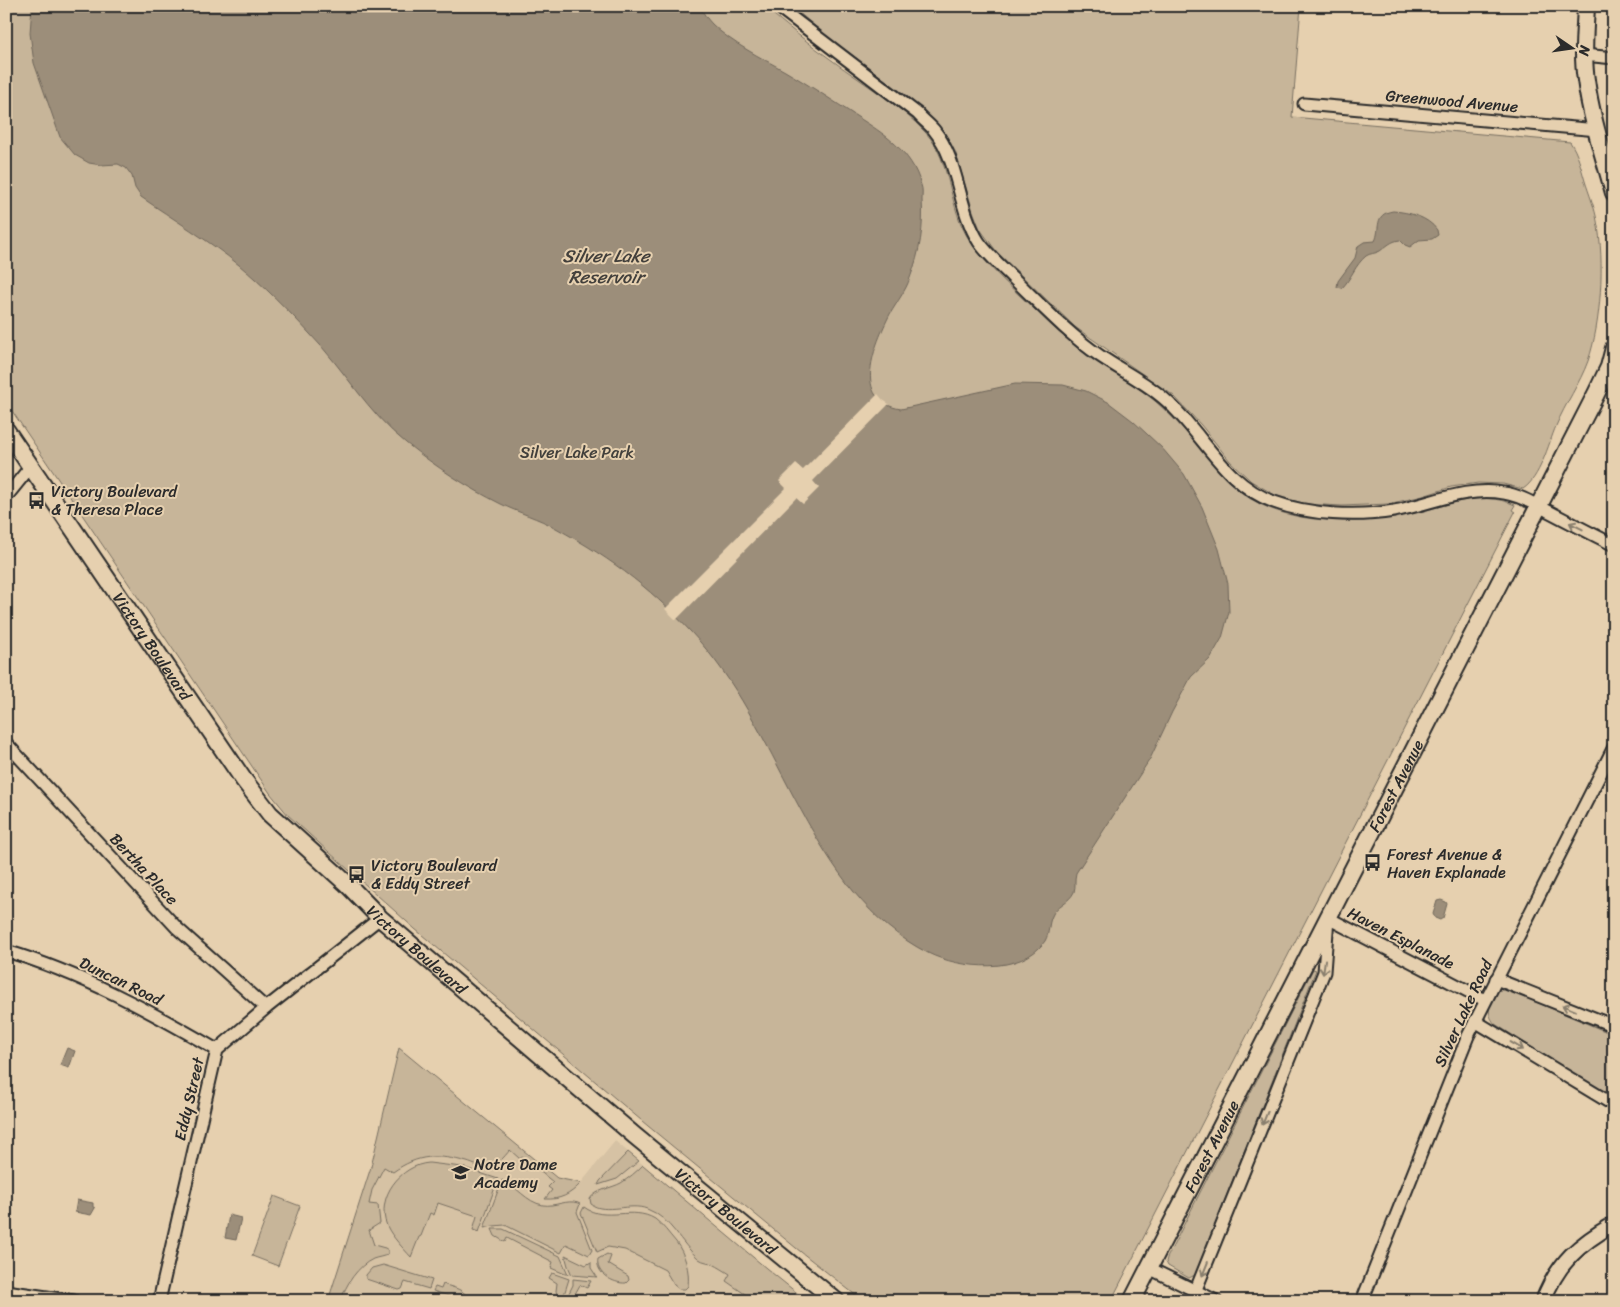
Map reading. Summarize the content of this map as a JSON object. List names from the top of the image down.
{
  "streets": {
    "main road": ["Victory Boulevard", "Forest Avenue"],
    "street": [
      "Greenwood Avenue",
      "Bertha Place",
      "Haven Esplanade",
      "Duncan Road",
      "Silver Lake Road",
      "Eddy Street"
    ]
  },
  "crossings": [
    ["Victory Boulevard", "Eddy Street"],
    ["Forest Avenue", "Haven Esplanade"],
    ["Bertha Place", "Eddy Street"],
    ["Haven Esplanade", "Silver Lake Road"],
    ["Duncan Road", "Eddy Street"]
  ],
  "water": ["Silver Lake Reservoir"],
  "parks": ["Silver Lake Park"],
  "places": {
    "bus stop": ["Victory Boulevard & Theresa Place", "Forest Avenue & Haven Explanade", "Victory Boulevard & Eddy Street"],
    "school or university": ["Notre Dame Academy"]
  },
  "north": "right"
}
